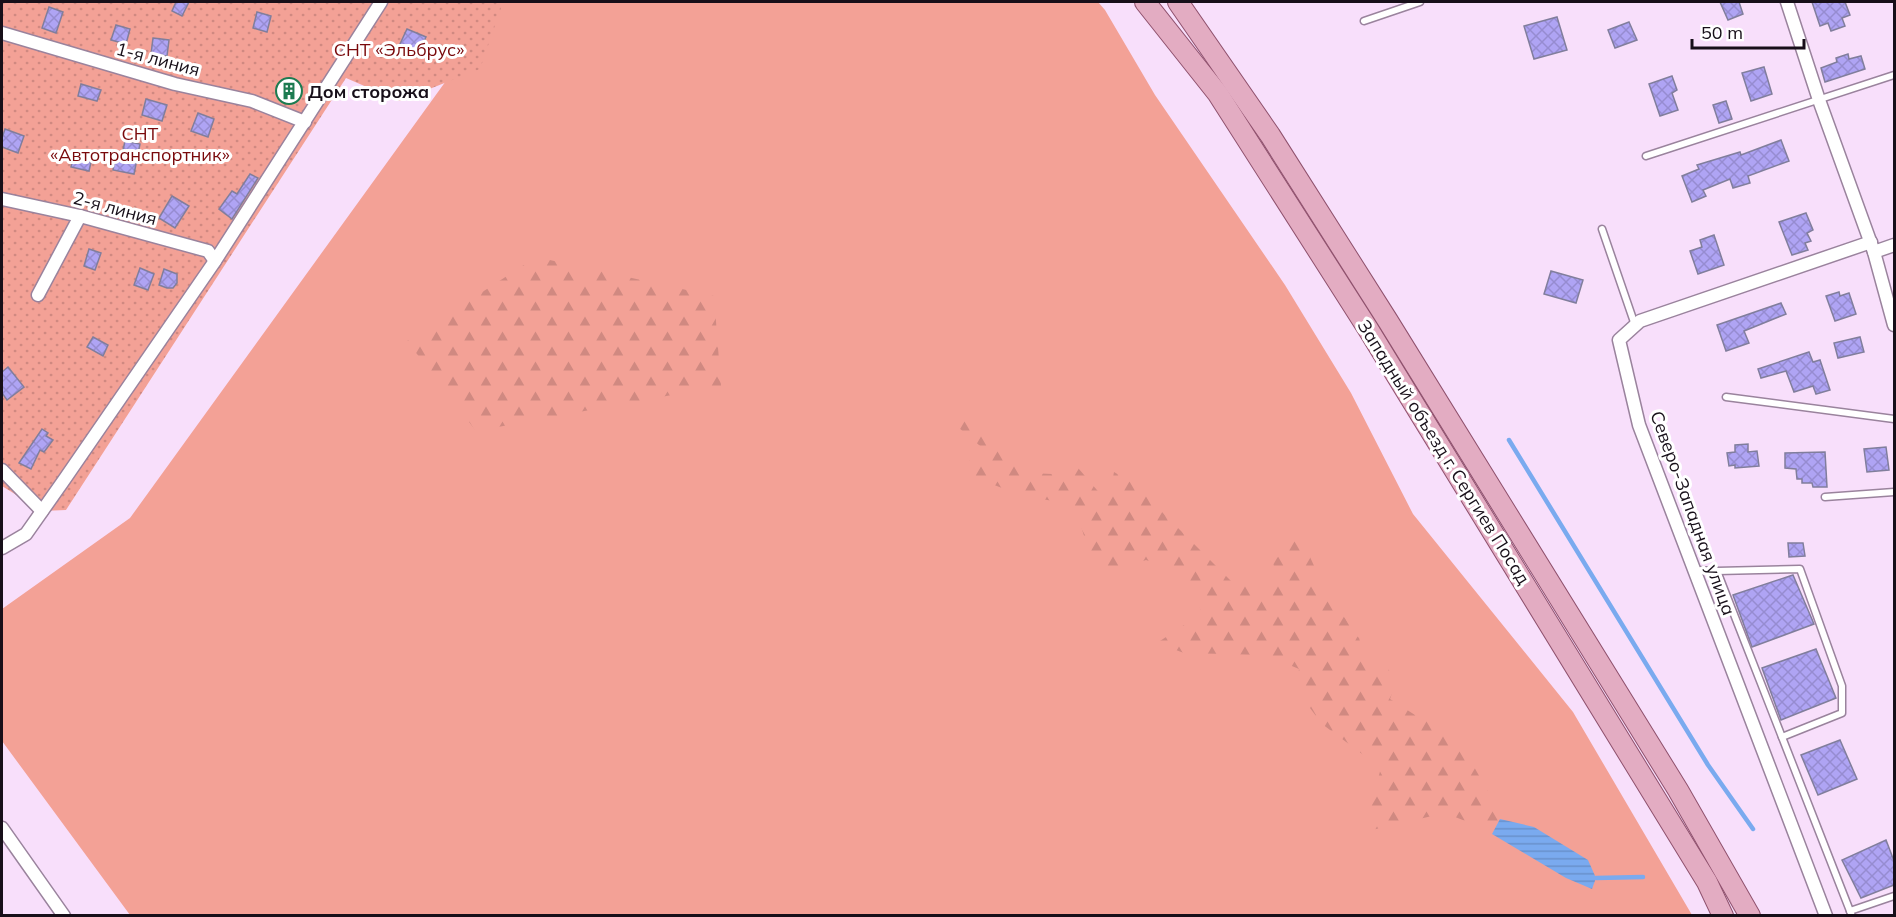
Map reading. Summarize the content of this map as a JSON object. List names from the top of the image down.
{
  "streets": {
    "main road": ["Западный объезд г. Сергиев Посад"],
    "street": ["1-я линия", "2-я линия", "Северо-Западная улица"]
  },
  "parks": ["СНТ «Эльбрус»", "СНТ «Автотранспортник»"],
  "places": {
    "building": ["Дом сторожа"]
  },
  "scale_bar": "50 m"
}
